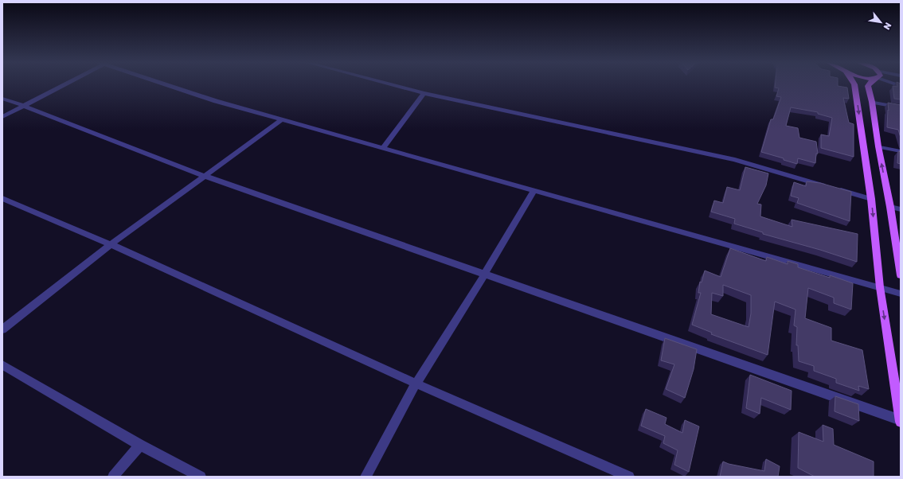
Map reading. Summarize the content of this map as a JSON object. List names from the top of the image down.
{
  "north": "bottom right"
}
